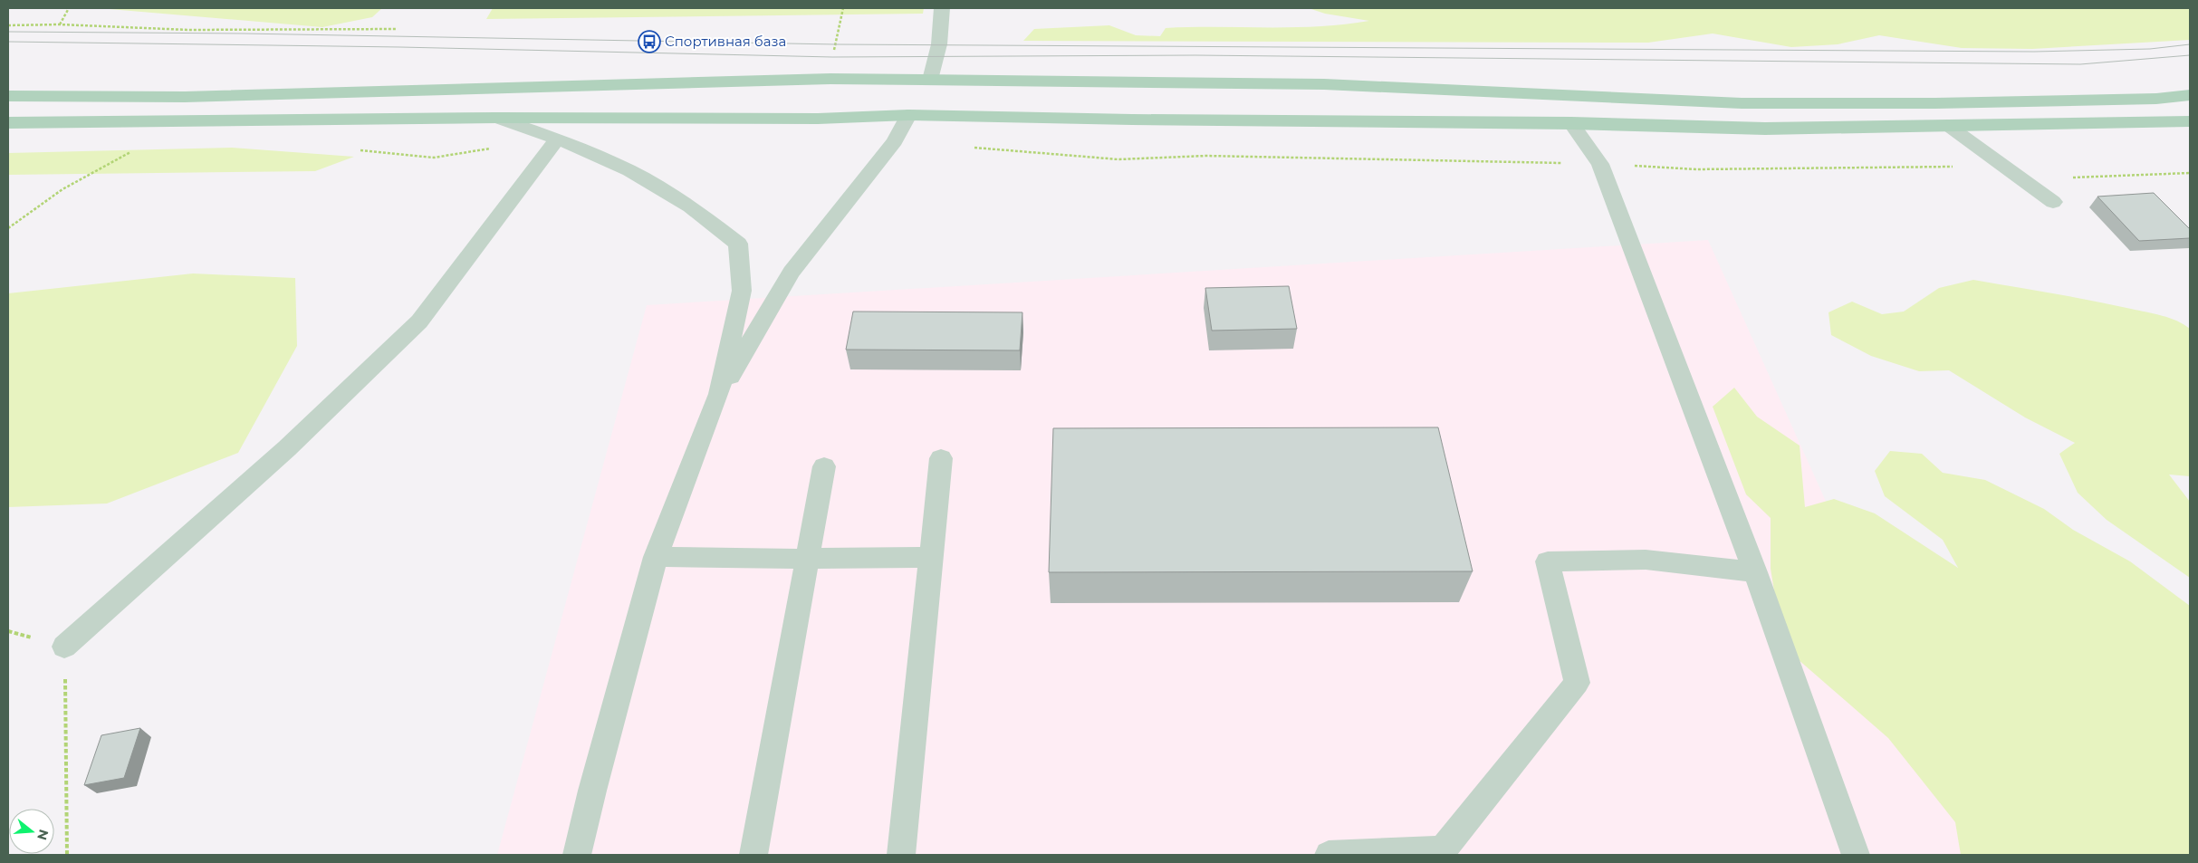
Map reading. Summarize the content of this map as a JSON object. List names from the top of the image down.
{
  "places": {
    "bus stop": ["Спортивная база"]
  },
  "north": "right"
}
